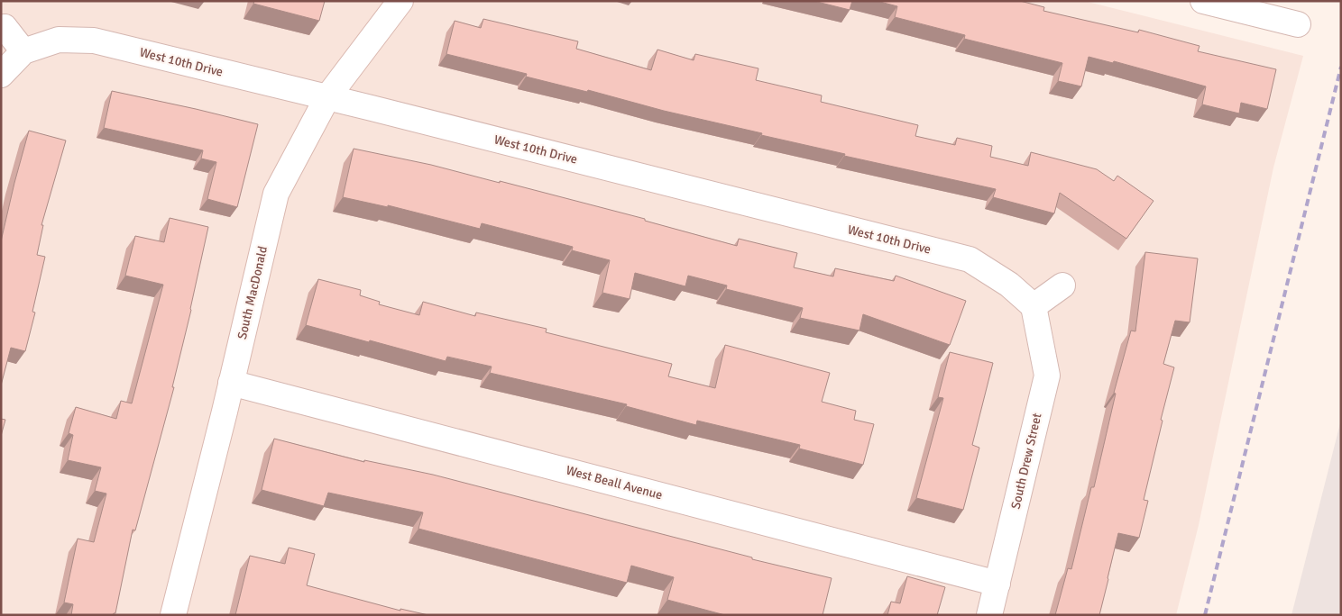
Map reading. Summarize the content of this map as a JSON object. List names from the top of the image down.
{
  "streets": {
    "street": [
      "West 10th Drive",
      "South MacDonald",
      "South Drew Street",
      "West Beall Avenue"
    ]
  },
  "crossings": [
    ["West 10th Drive", "South MacDonald"],
    ["West 10th Drive", "South Drew Street"],
    ["South MacDonald", "West Beall Avenue"],
    ["South Drew Street", "West Beall Avenue"]
  ]
}
